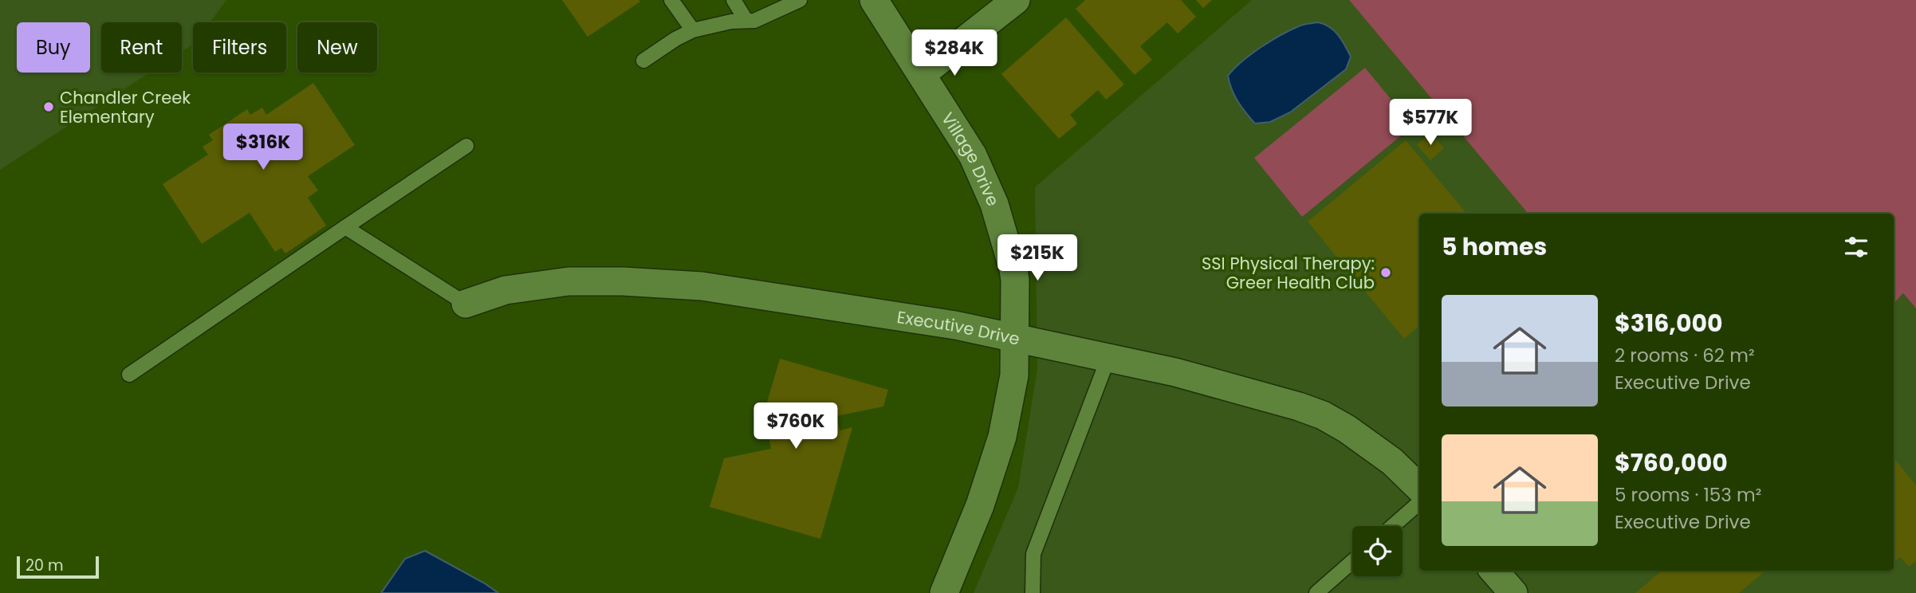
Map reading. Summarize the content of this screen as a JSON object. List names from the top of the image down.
{
  "streets": {
    "street": ["Village Drive", "Executive Drive"]
  },
  "crossings": [
    ["Village Drive", "Executive Drive"]
  ],
  "places": ["Chandler Creek Elementary", "SSI Physical Therapy: Greer Health Club"],
  "scale_bar": "20 m",
  "page": {
    "chip": [
      "Buy",
      "Rent",
      "Filters",
      "New"
    ],
    "price": [
      "$284K",
      "$577K",
      "$316K",
      "$215K",
      "$760K"
    ],
    "heading": "5 homes",
    "list": [
      {
        "name": "$316,000",
        "note": "2 rooms · 62 m² · Executive Drive"
      },
      {
        "name": "$760,000",
        "note": "5 rooms · 153 m² · Executive Drive"
      }
    ],
    "scale": "20 m"
  }
}
